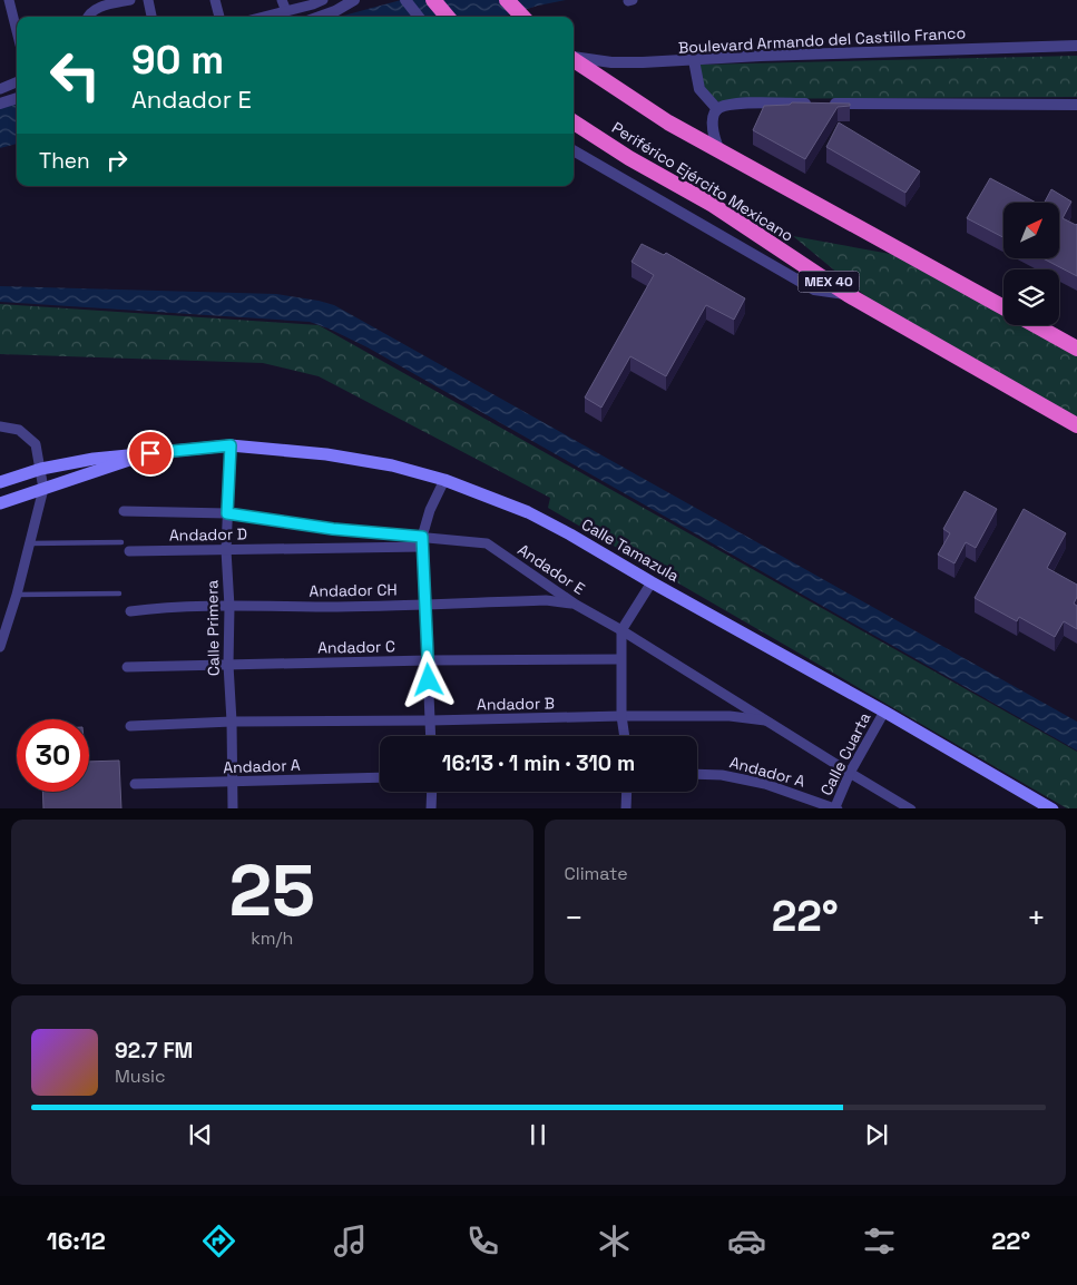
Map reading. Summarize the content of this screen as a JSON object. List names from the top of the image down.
{
  "streets": {
    "highway": ["Periférico Ejército Mexicano", "MEX 40"],
    "main road": ["Calle Tamazula"],
    "street": [
      "Boulevard Armando del Castillo Franco",
      "Andador D",
      "Andador E",
      "Andador CH",
      "Calle Primera",
      "Andador C",
      "Andador B",
      "Calle Cuarta",
      "Andador A"
    ]
  },
  "crossings": [
    ["Andador D", "Calle Primera"],
    ["Calle Tamazula", "Calle Primera"],
    ["Calle Tamazula", "Calle Cuarta"],
    ["Andador E", "Andador CH"],
    ["Andador E", "Calle Primera"],
    ["Andador E", "Andador B"],
    ["Andador E", "Calle Cuarta"],
    ["Andador CH", "Calle Primera"],
    ["Calle Primera", "Andador C"],
    ["Calle Primera", "Andador B"],
    ["Calle Primera", "Andador A"],
    ["Calle Cuarta", "Andador A"]
  ],
  "north": "top right",
  "page": {
    "turn": ["90 m", "Andador E"],
    "then": "Then",
    "limit": "30",
    "trip": "16:13 · 1 min · 310 m",
    "tile": [
      ["25", "km/h"],
      "Climate"
    ],
    "heat": ["−", "22°", "+"],
    "song": ["92.7 FM", "Music"],
    "tabs": ["16:12", "22°"]
  }
}
